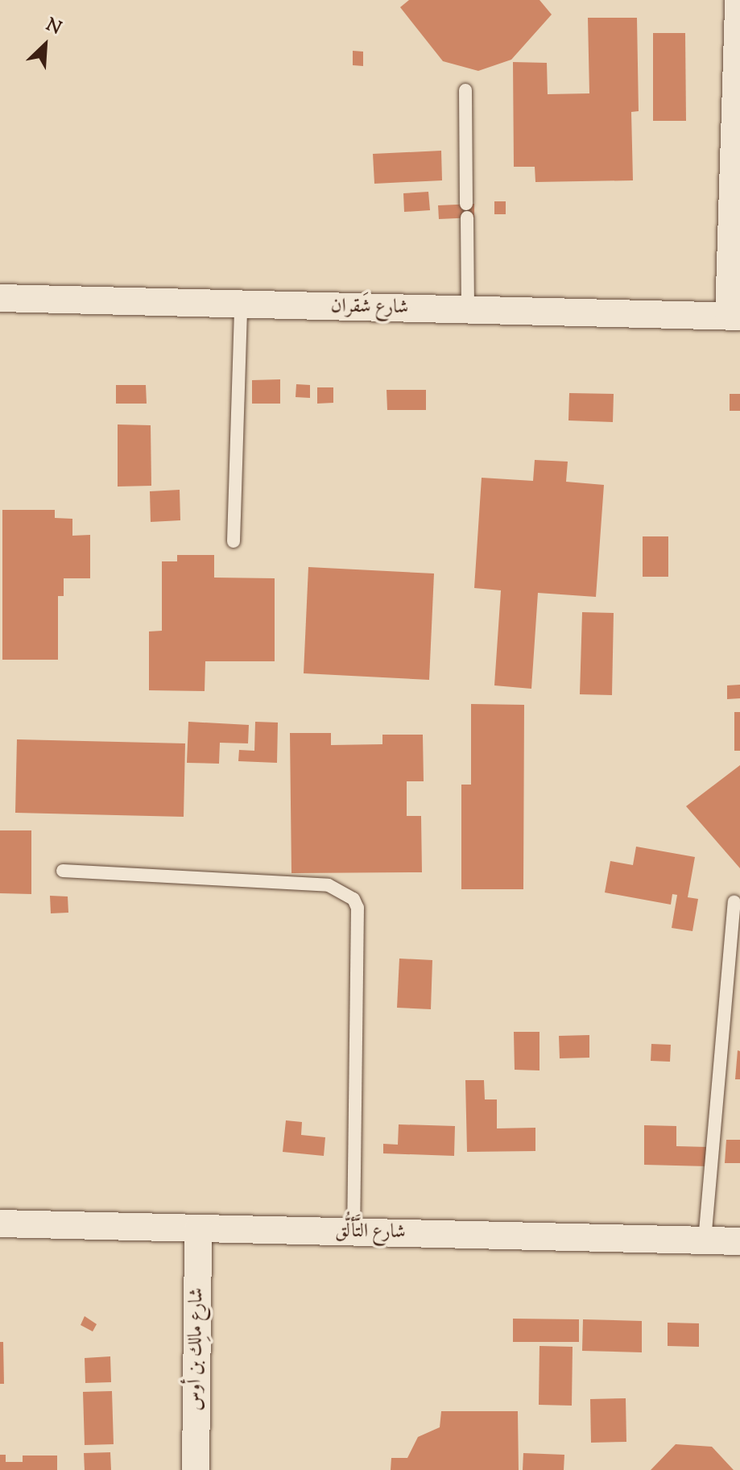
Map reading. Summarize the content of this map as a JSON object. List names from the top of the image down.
{
  "streets": {
    "street": ["شارع شَقران", "شارع التَّألُّق", "شارع مالِك بن أوس"]
  },
  "crossings": [
    ["شارع التَّألُّق", "شارع مالِك بن أوس"]
  ],
  "north": "top right"
}
